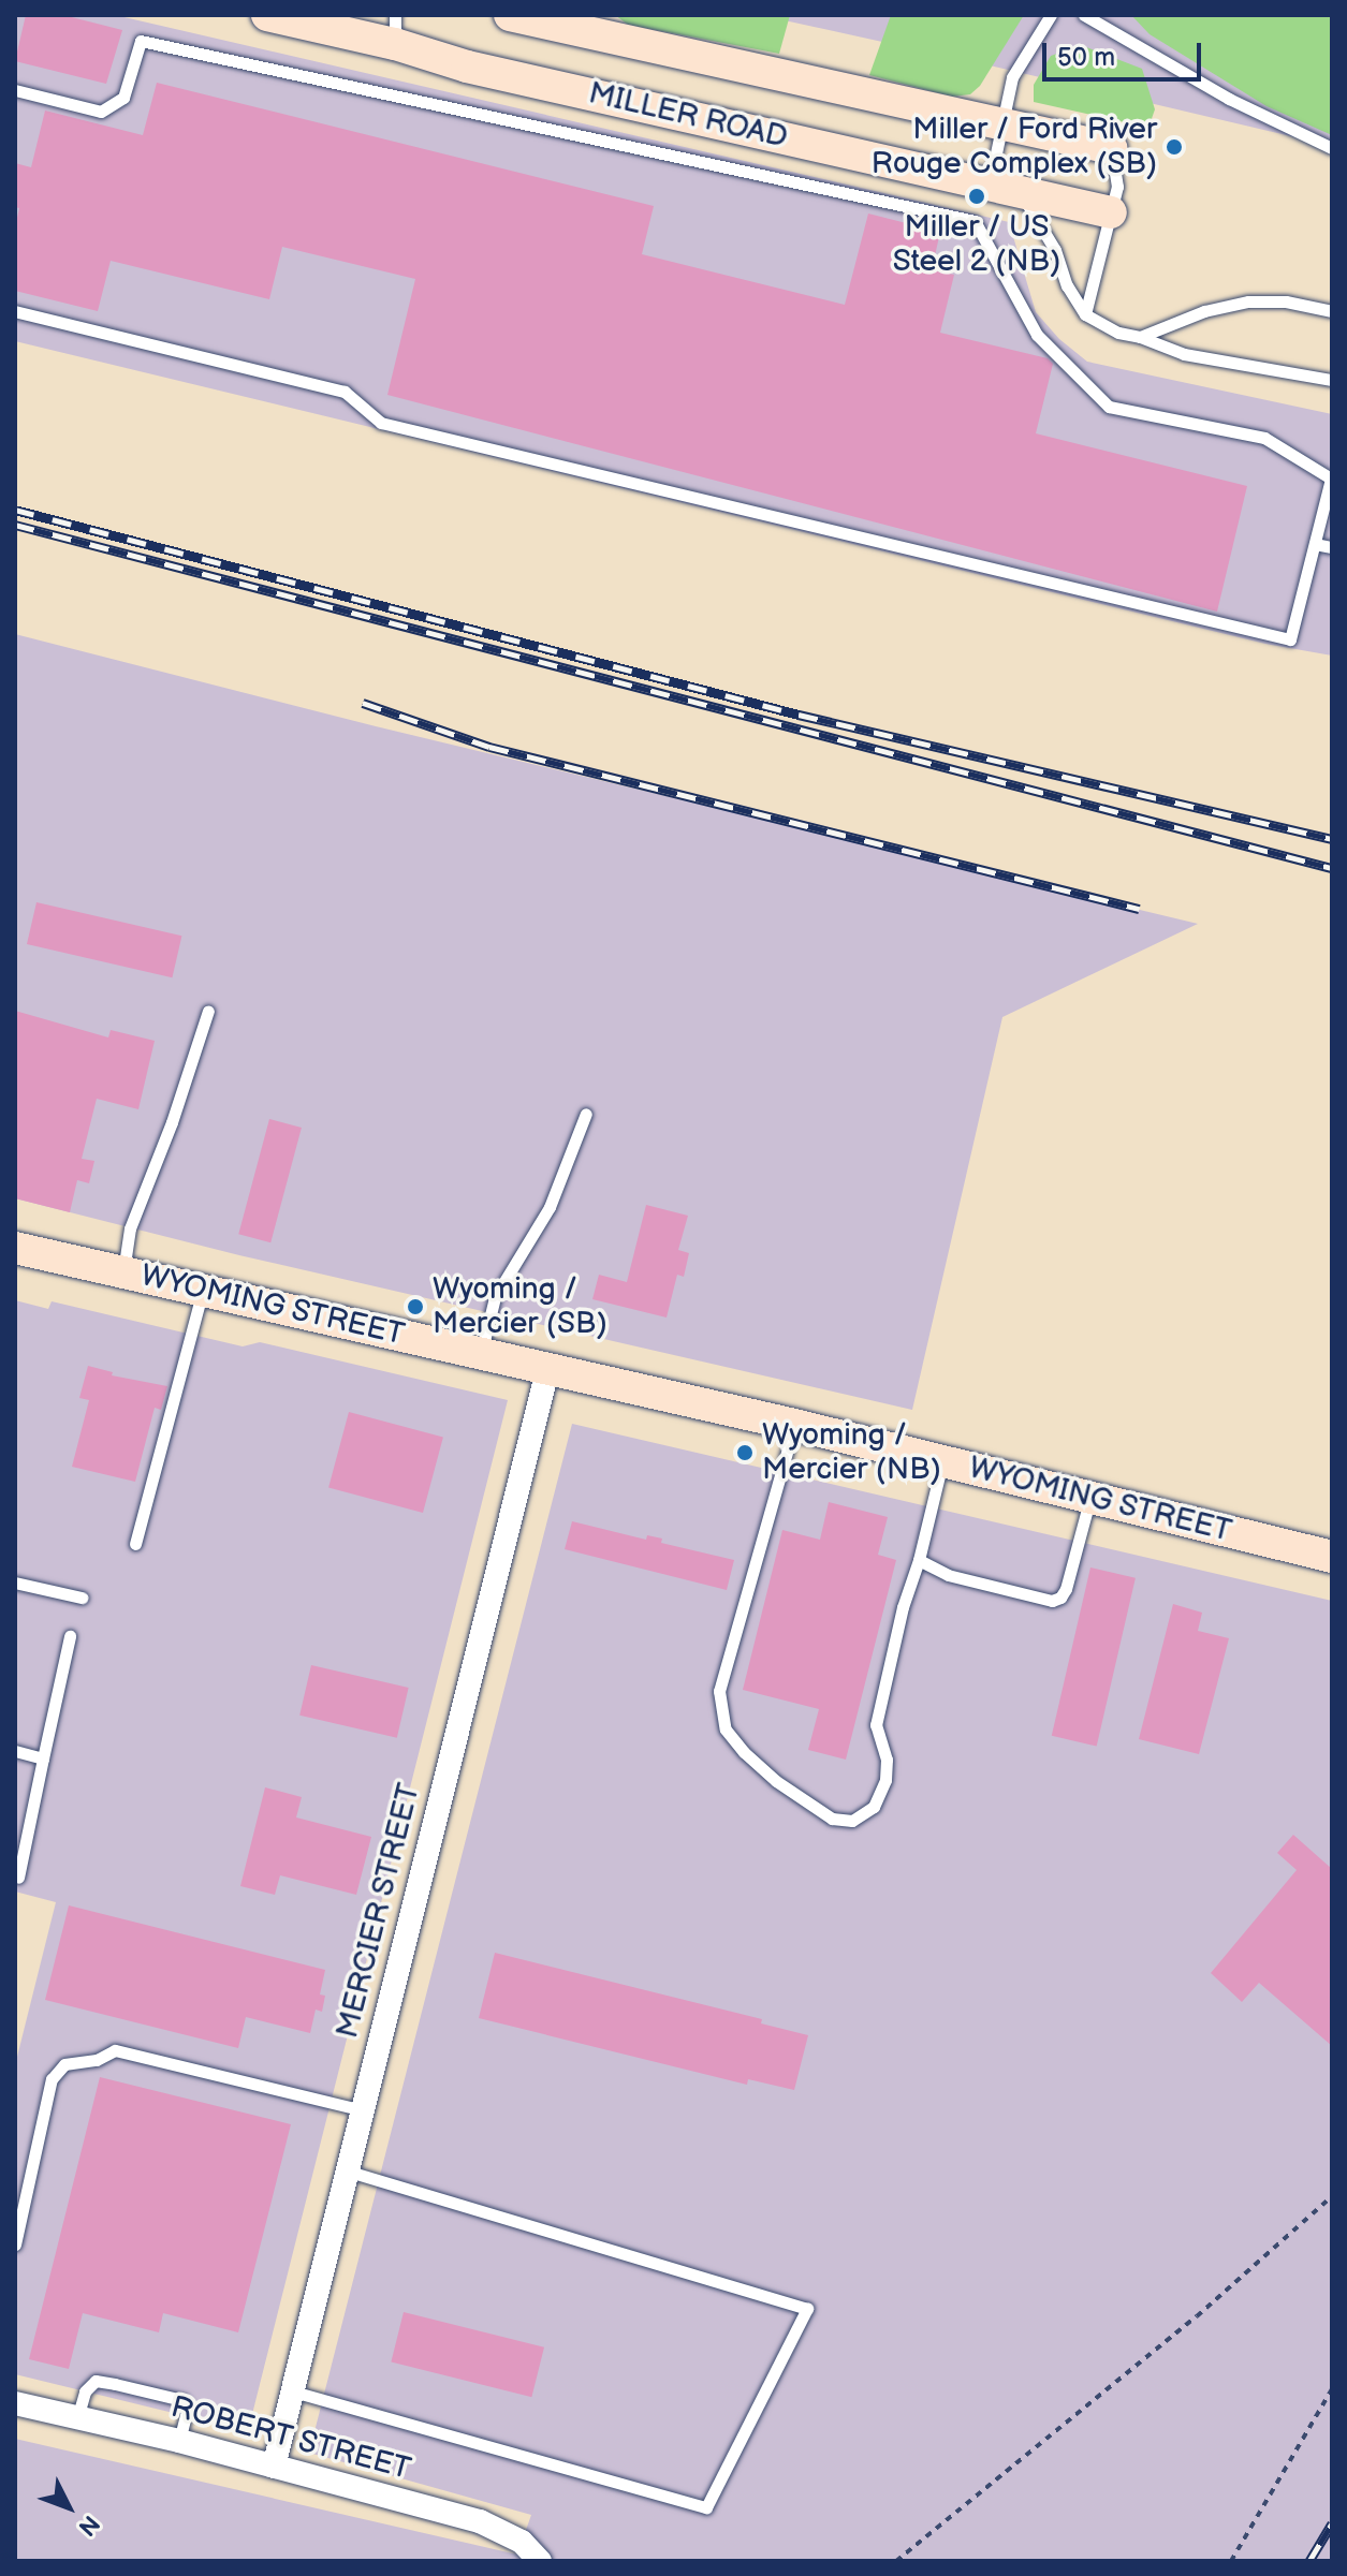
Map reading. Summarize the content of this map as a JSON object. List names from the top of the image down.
{
  "streets": {
    "main road": ["MILLER ROAD", "WYOMING STREET"],
    "street": ["MERCIER STREET", "ROBERT STREET"]
  },
  "crossings": [
    ["WYOMING STREET", "MERCIER STREET"],
    ["MERCIER STREET", "ROBERT STREET"]
  ],
  "places": [
    "Miller / Ford River Rouge Complex (SB)",
    "Miller / US Steel 2 (NB)",
    "Wyoming / Mercier (SB)",
    "Wyoming / Mercier (NB)"
  ],
  "scale_bar": "50 m",
  "north": "bottom right"
}
